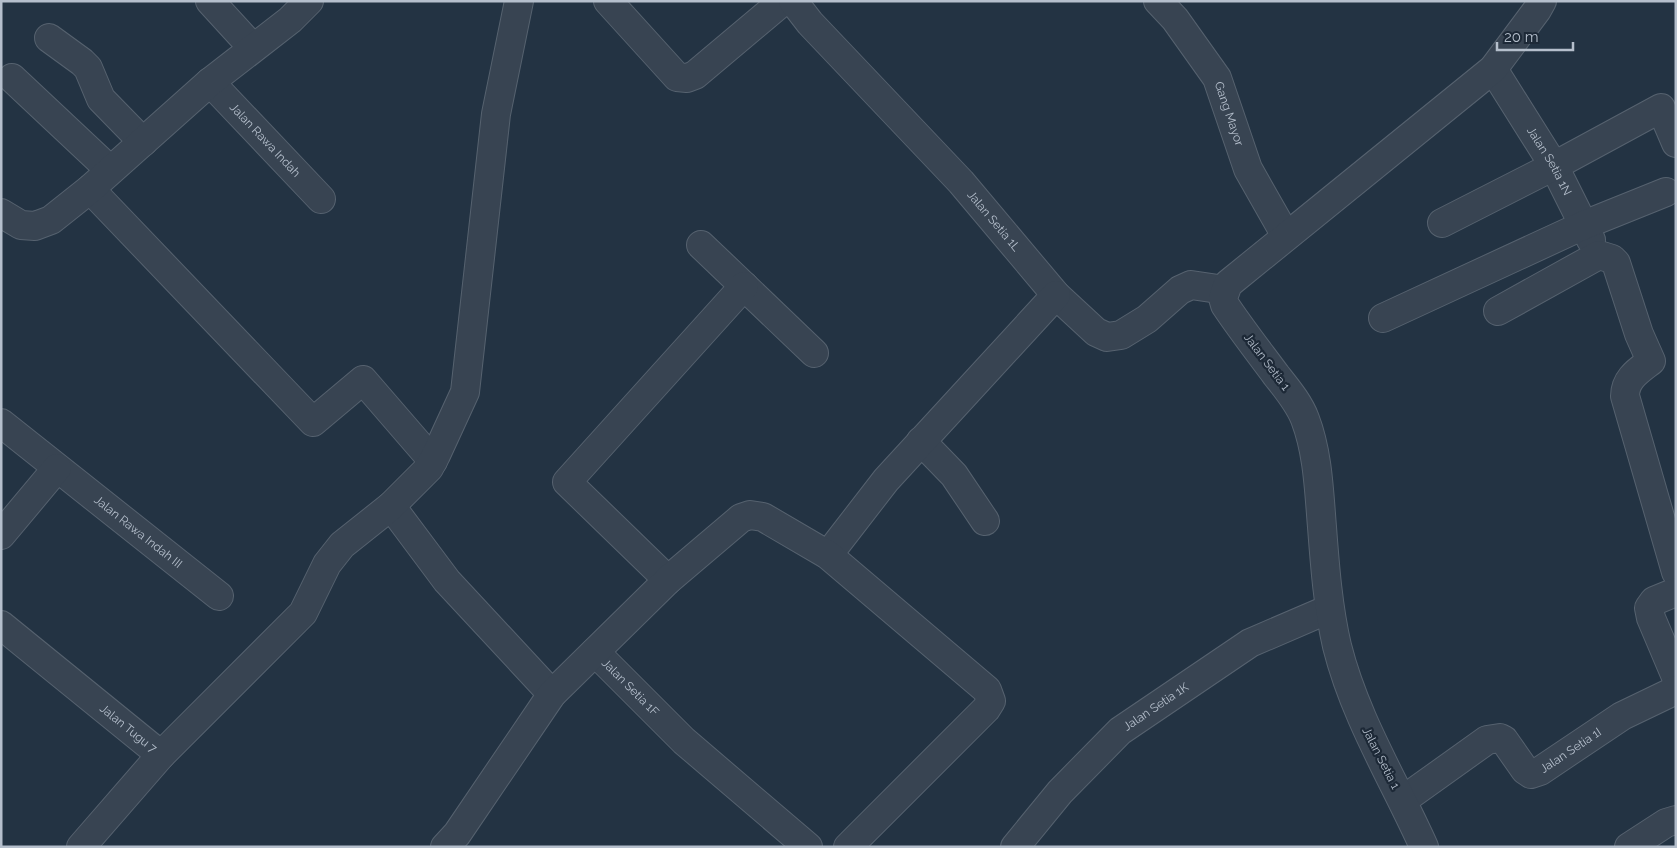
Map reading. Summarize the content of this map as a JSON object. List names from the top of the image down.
{
  "streets": {
    "street": [
      "Gang Mayor",
      "Jalan Rawa Indah",
      "Jalan Setia 1N",
      "Jalan Setia 1L",
      "Jalan Setia 1",
      "Jalan Rawa Indah III",
      "Jalan Setia 1F",
      "Jalan Setia 1K",
      "Jalan Tugu 7",
      "Jalan Setia 1I"
    ]
  },
  "crossings": [
    ["Jalan Setia 1L", "Jalan Setia 1"],
    ["Jalan Setia 1", "Jalan Setia 1K"],
    ["Jalan Setia 1", "Jalan Setia 1I"]
  ],
  "scale_bar": "20 m"
}
